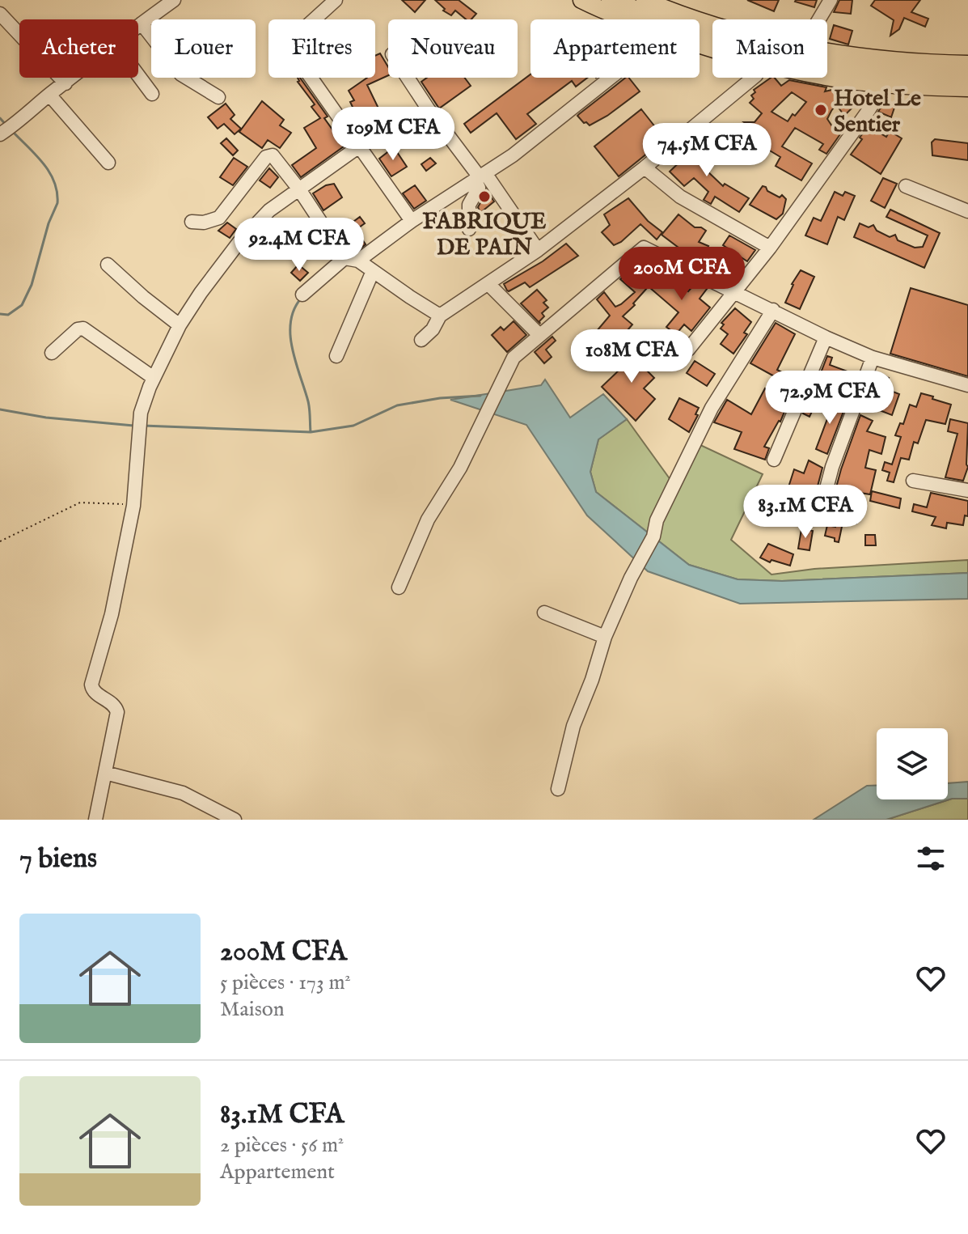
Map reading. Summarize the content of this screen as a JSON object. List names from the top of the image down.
{
  "places": ["Hotel Le Sentier", "FABRIQUE DE PAIN"],
  "page": {
    "chip": [
      "Acheter",
      "Louer",
      "Filtres",
      "Nouveau",
      "Appartement",
      "Maison"
    ],
    "price": [
      "109M CFA",
      "74.5M CFA",
      "92.4M CFA",
      "200M CFA",
      "108M CFA",
      "72.9M CFA",
      "83.1M CFA"
    ],
    "heading": "7 biens",
    "list": [
      {
        "name": "200M CFA",
        "note": "5 pièces · 173 m² · Maison"
      },
      {
        "name": "83.1M CFA",
        "note": "2 pièces · 56 m² · Appartement"
      }
    ]
  }
}
